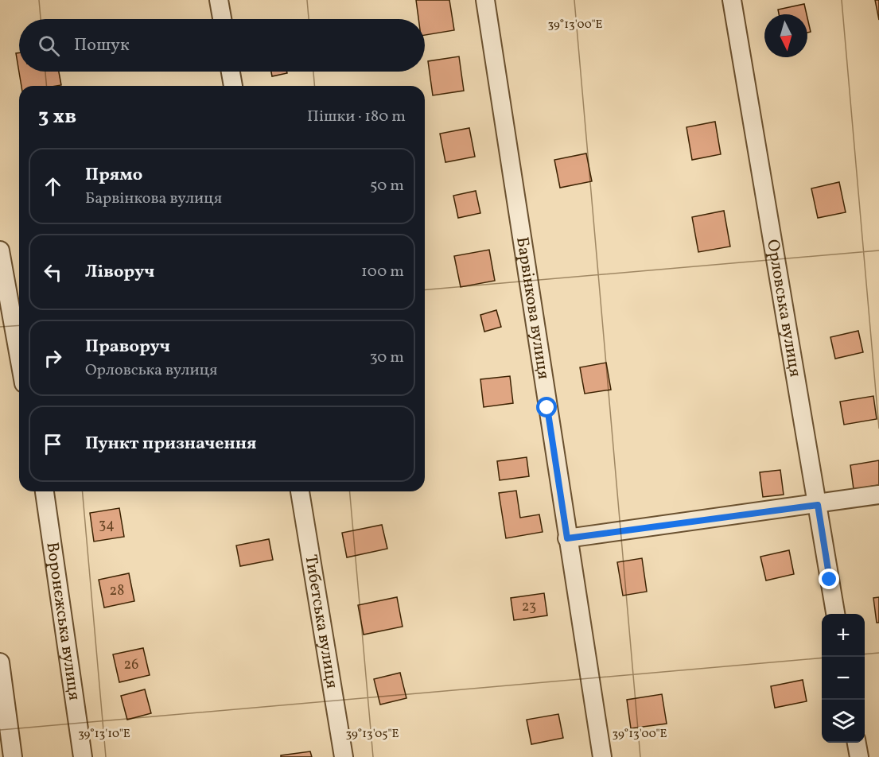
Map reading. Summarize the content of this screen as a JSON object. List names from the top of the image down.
{
  "streets": {
    "street": [
      "Барвінкова вулиця",
      "Орловська вулиця",
      "Воронєжська вулиця",
      "Тибетська вулиця"
    ]
  },
  "house_numbers": [
    "34",
    "28",
    "23",
    "26"
  ],
  "north": "bottom",
  "page": {
    "search": "Пошук",
    "heading": ["3 хв", "Пішки · 180 m"],
    "list": [
      ["Прямо", "Барвінкова вулиця", "50 m"],
      ["Ліворуч", "100 m"],
      ["Праворуч", "Орловська вулиця", "30 m"],
      "Пункт призначення"
    ],
    "map_buttons": ["+", "−"]
  },
  "coordinates": ["39°13'00\"E", "39°13'10\"E", "39°13'05\"E"]
}
